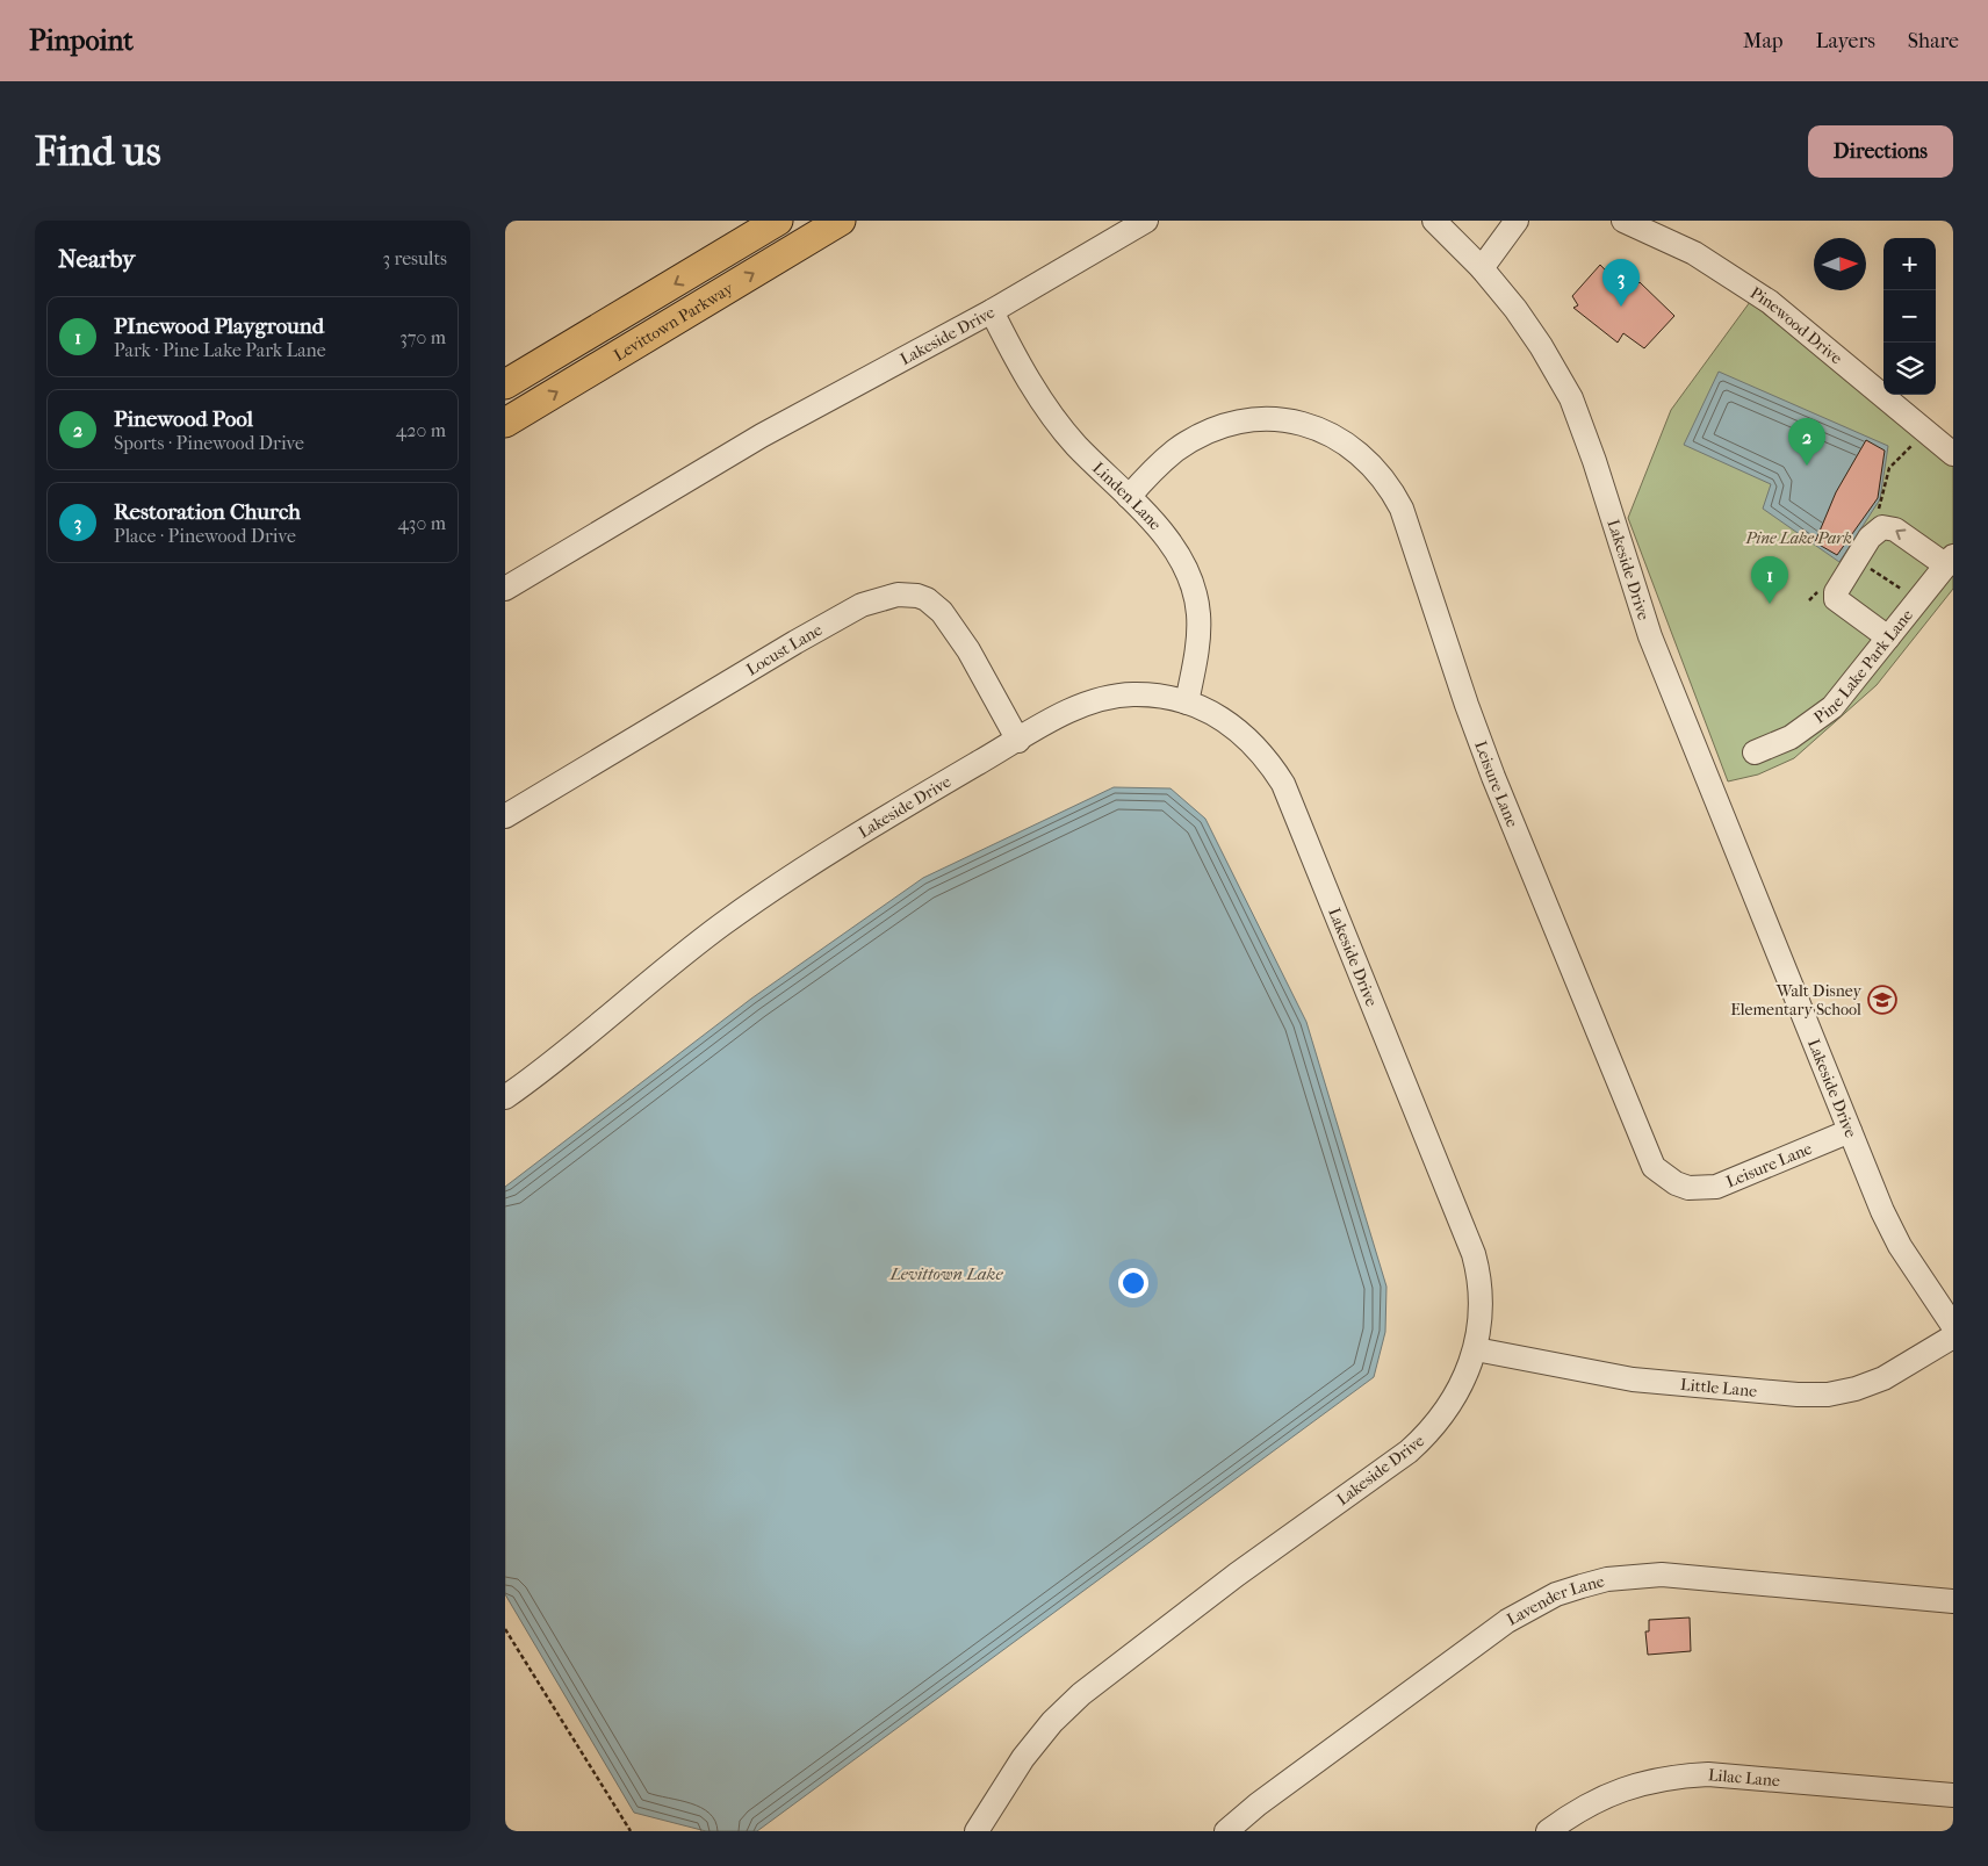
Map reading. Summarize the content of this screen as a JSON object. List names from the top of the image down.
{
  "streets": {
    "main road": ["Levittown Parkway"],
    "street": [
      "Pinewood Drive",
      "Lakeside Drive",
      "Linden Lane",
      "Locust Lane",
      "Pine Lake Park Lane",
      "Leisure Lane",
      "Little Lane",
      "Lavender Lane",
      "Lilac Lane"
    ]
  },
  "crossings": [
    ["Lakeside Drive", "Linden Lane"],
    ["Lakeside Drive", "Locust Lane"],
    ["Lakeside Drive", "Leisure Lane"],
    ["Lakeside Drive", "Little Lane"],
    ["Linden Lane", "Leisure Lane"]
  ],
  "water": ["Levittown Lake"],
  "parks": ["Pine Lake Park"],
  "places": {
    "school or university": ["Walt Disney Elementary School"]
  },
  "north": "right",
  "page": {
    "header": "Pinpoint",
    "nav": ["Map", "Layers", "Share"],
    "buttons": "Directions",
    "title": "Find us",
    "heading": ["Nearby", "3 results"],
    "map_buttons": ["+", "−"],
    "pins": ["3", "2", "1"],
    "list": [
      {
        "mark": "1",
        "name": "PInewood Playground",
        "note": "Park · Pine Lake Park Lane",
        "value": "370 m"
      },
      {
        "mark": "2",
        "name": "Pinewood Pool",
        "note": "Sports · Pinewood Drive",
        "value": "420 m"
      },
      {
        "mark": "3",
        "name": "Restoration Church",
        "note": "Place · Pinewood Drive",
        "value": "430 m"
      }
    ]
  }
}
